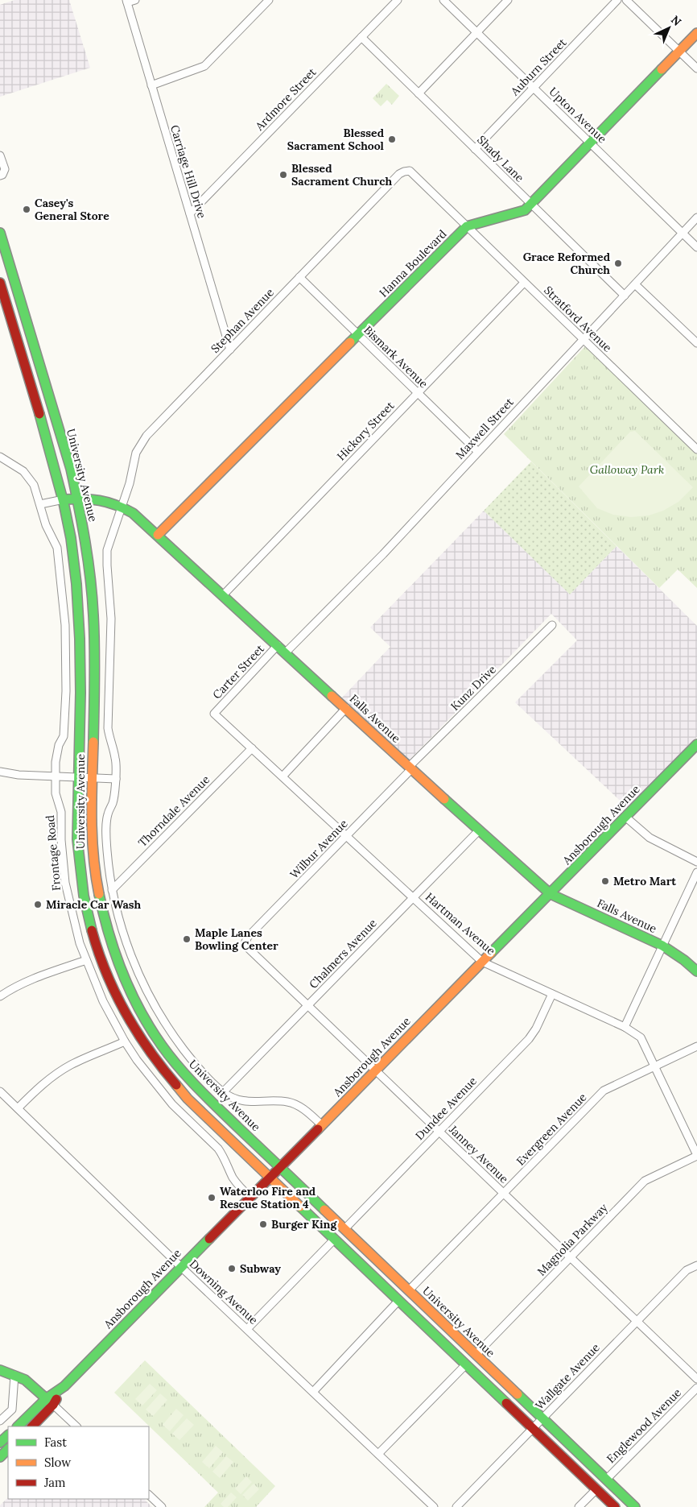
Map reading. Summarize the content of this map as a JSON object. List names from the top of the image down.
{
  "streets": {
    "main road": [
      "Hanna Boulevard",
      "University Avenue",
      "Falls Avenue",
      "Ansborough Avenue"
    ],
    "street": [
      "Auburn Street",
      "Ardmore Street",
      "Upton Avenue",
      "Shady Lane",
      "Carriage Hill Drive",
      "Stratford Avenue",
      "Stephan Avenue",
      "Bismark Avenue",
      "Maxwell Street",
      "Hickory Street",
      "Carter Street",
      "Kunz Drive",
      "Thorndale Avenue",
      "Wilbur Avenue",
      "Frontage Road",
      "Hartman Avenue",
      "Chalmers Avenue",
      "Dundee Avenue",
      "Evergreen Avenue",
      "Janney Avenue",
      "Magnolia Parkway",
      "Downing Avenue",
      "Wallgate Avenue",
      "Englewood Avenue"
    ]
  },
  "crossings": [
    ["Auburn Street", "Upton Avenue"],
    ["Auburn Street", "Shady Lane"],
    ["Ardmore Street", "Shady Lane"],
    ["Ardmore Street", "Carriage Hill Drive"],
    ["Upton Avenue", "Hanna Boulevard"],
    ["Upton Avenue", "Maxwell Street"],
    ["Shady Lane", "Hanna Boulevard"],
    ["Shady Lane", "Maxwell Street"],
    ["Carriage Hill Drive", "Stephan Avenue"],
    ["Hanna Boulevard", "Stratford Avenue"],
    ["Hanna Boulevard", "Bismark Avenue"],
    ["Hanna Boulevard", "Falls Avenue"],
    ["Stratford Avenue", "Stephan Avenue"],
    ["Stratford Avenue", "Maxwell Street"],
    ["Stratford Avenue", "Hickory Street"],
    ["Stephan Avenue", "Bismark Avenue"],
    ["Stephan Avenue", "Falls Avenue"],
    ["Bismark Avenue", "Maxwell Street"],
    ["Bismark Avenue", "Hickory Street"],
    ["Maxwell Street", "Falls Avenue"],
    ["Hickory Street", "Falls Avenue"],
    ["University Avenue", "Falls Avenue"],
    ["University Avenue", "Ansborough Avenue"],
    ["University Avenue", "Dundee Avenue"],
    ["University Avenue", "Evergreen Avenue"],
    ["University Avenue", "Magnolia Parkway"],
    ["University Avenue", "Wallgate Avenue"],
    ["University Avenue", "Englewood Avenue"],
    ["Carter Street", "Falls Avenue"],
    ["Carter Street", "Hartman Avenue"],
    ["Kunz Drive", "Falls Avenue"],
    ["Kunz Drive", "Wilbur Avenue"],
    ["Falls Avenue", "Ansborough Avenue"],
    ["Falls Avenue", "Wilbur Avenue"],
    ["Falls Avenue", "Frontage Road"],
    ["Falls Avenue", "Chalmers Avenue"],
    ["Thorndale Avenue", "Hartman Avenue"],
    ["Ansborough Avenue", "Frontage Road"],
    ["Ansborough Avenue", "Hartman Avenue"],
    ["Ansborough Avenue", "Janney Avenue"],
    ["Ansborough Avenue", "Downing Avenue"],
    ["Wilbur Avenue", "Hartman Avenue"],
    ["Wilbur Avenue", "Janney Avenue"],
    ["Hartman Avenue", "Chalmers Avenue"],
    ["Hartman Avenue", "Dundee Avenue"],
    ["Hartman Avenue", "Evergreen Avenue"],
    ["Hartman Avenue", "Magnolia Parkway"],
    ["Chalmers Avenue", "Janney Avenue"],
    ["Dundee Avenue", "Janney Avenue"],
    ["Evergreen Avenue", "Janney Avenue"],
    ["Janney Avenue", "Magnolia Parkway"],
    ["Janney Avenue", "Wallgate Avenue"]
  ],
  "parks": ["Galloway Park"],
  "places": [
    "Blessed Sacrament School",
    "Blessed Sacrament Church",
    "Casey's General Store",
    "Grace Reformed Church",
    "Metro Mart",
    "Miracle Car Wash",
    "Maple Lanes Bowling Center",
    "Waterloo Fire and Rescue Station 4",
    "Burger King",
    "Subway"
  ],
  "legend": ["Fast", "Slow", "Jam"],
  "north": "top right"
}
